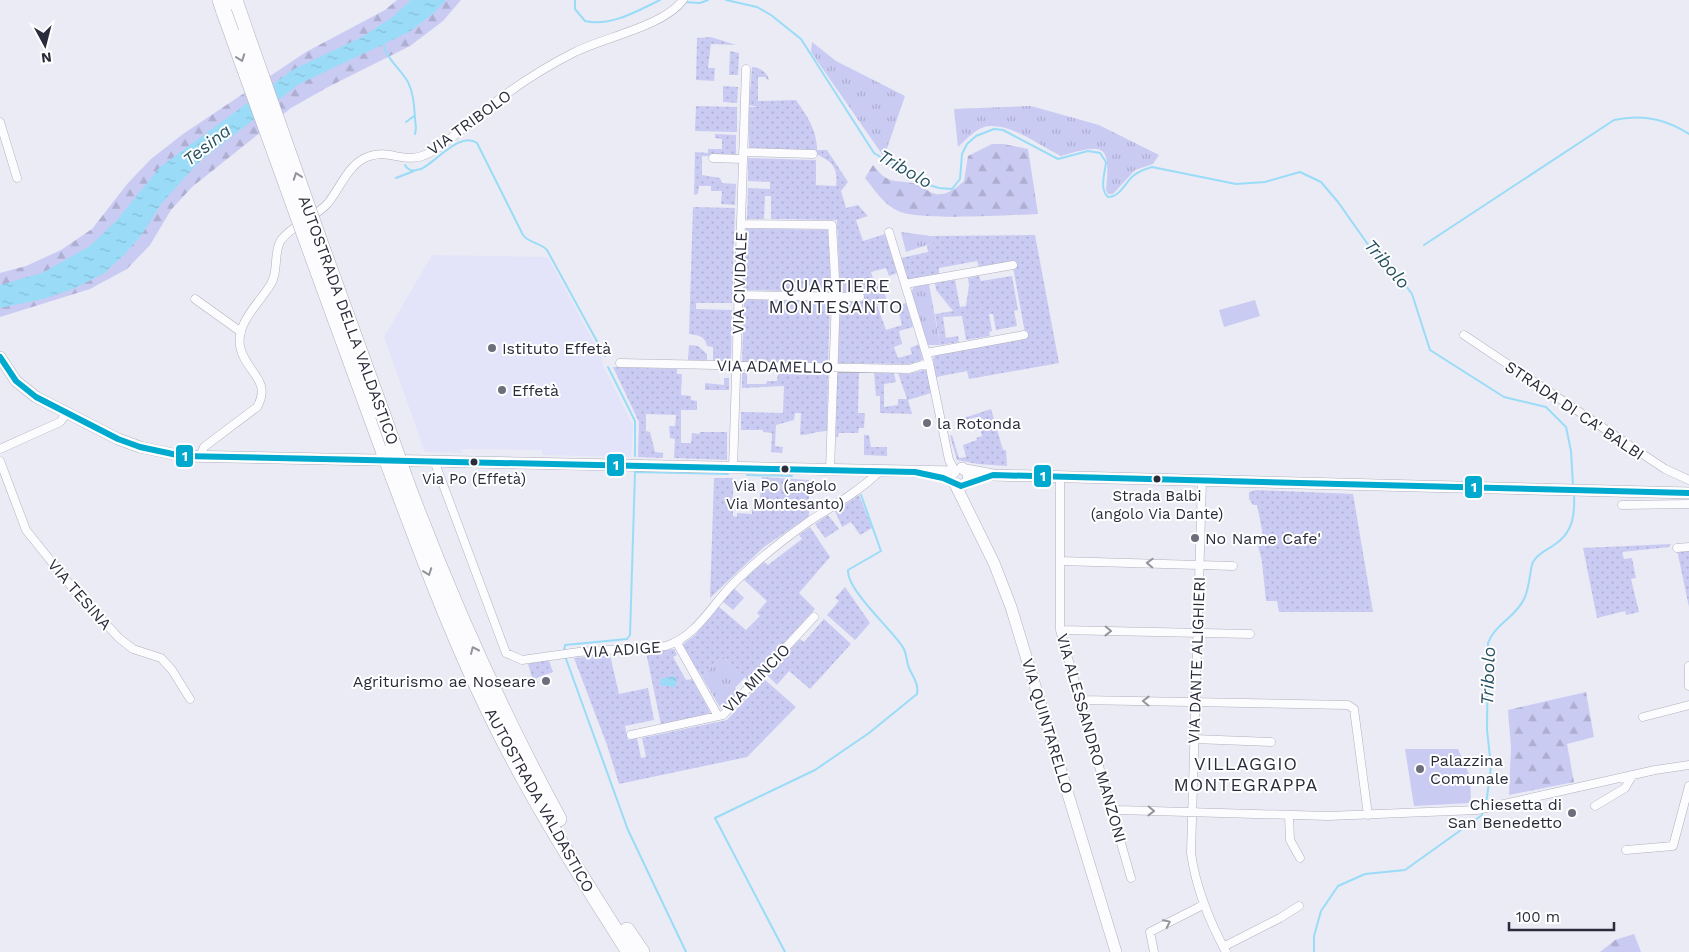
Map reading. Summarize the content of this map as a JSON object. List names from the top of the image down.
{
  "streets": {
    "highway": ["AUTOSTRADA DELLA VALDASTICO", "AUTOSTRADA VALDASTICO"],
    "main road": ["VIA QUINTARELLO"],
    "street": [
      "VIA TRIBOLO",
      "VIA CIVIDALE",
      "VIA ADAMELLO",
      "STRADA DI CA' BALBI",
      "VIA TESINA",
      "VIA ADIGE",
      "VIA DANTE ALIGHIERI",
      "VIA MINCIO",
      "VIA ALESSANDRO MANZONI"
    ]
  },
  "crossings": [
    ["VIA CIVIDALE", "VIA ADAMELLO"],
    ["AUTOSTRADA DELLA VALDASTICO", "AUTOSTRADA VALDASTICO"]
  ],
  "one_way": ["AUTOSTRADA VALDASTICO"],
  "districts": ["QUARTIERE MONTESANTO", "VILLAGGIO MONTEGRAPPA"],
  "water": ["Tesina", "Tribolo"],
  "places": [
    "Istituto Effetà",
    "Effetà",
    "la Rotonda",
    "Via Po (Effetà)",
    "Via Po (angolo Via Montesanto)",
    "Strada Balbi (angolo Via Dante)",
    "No Name Cafe'",
    "Agriturismo ae Noseare",
    "Palazzina Comunale",
    "Chiesetta di San Benedetto"
  ],
  "lines": ["transit line 1"],
  "scale_bar": "100 m",
  "north": "bottom"
}
